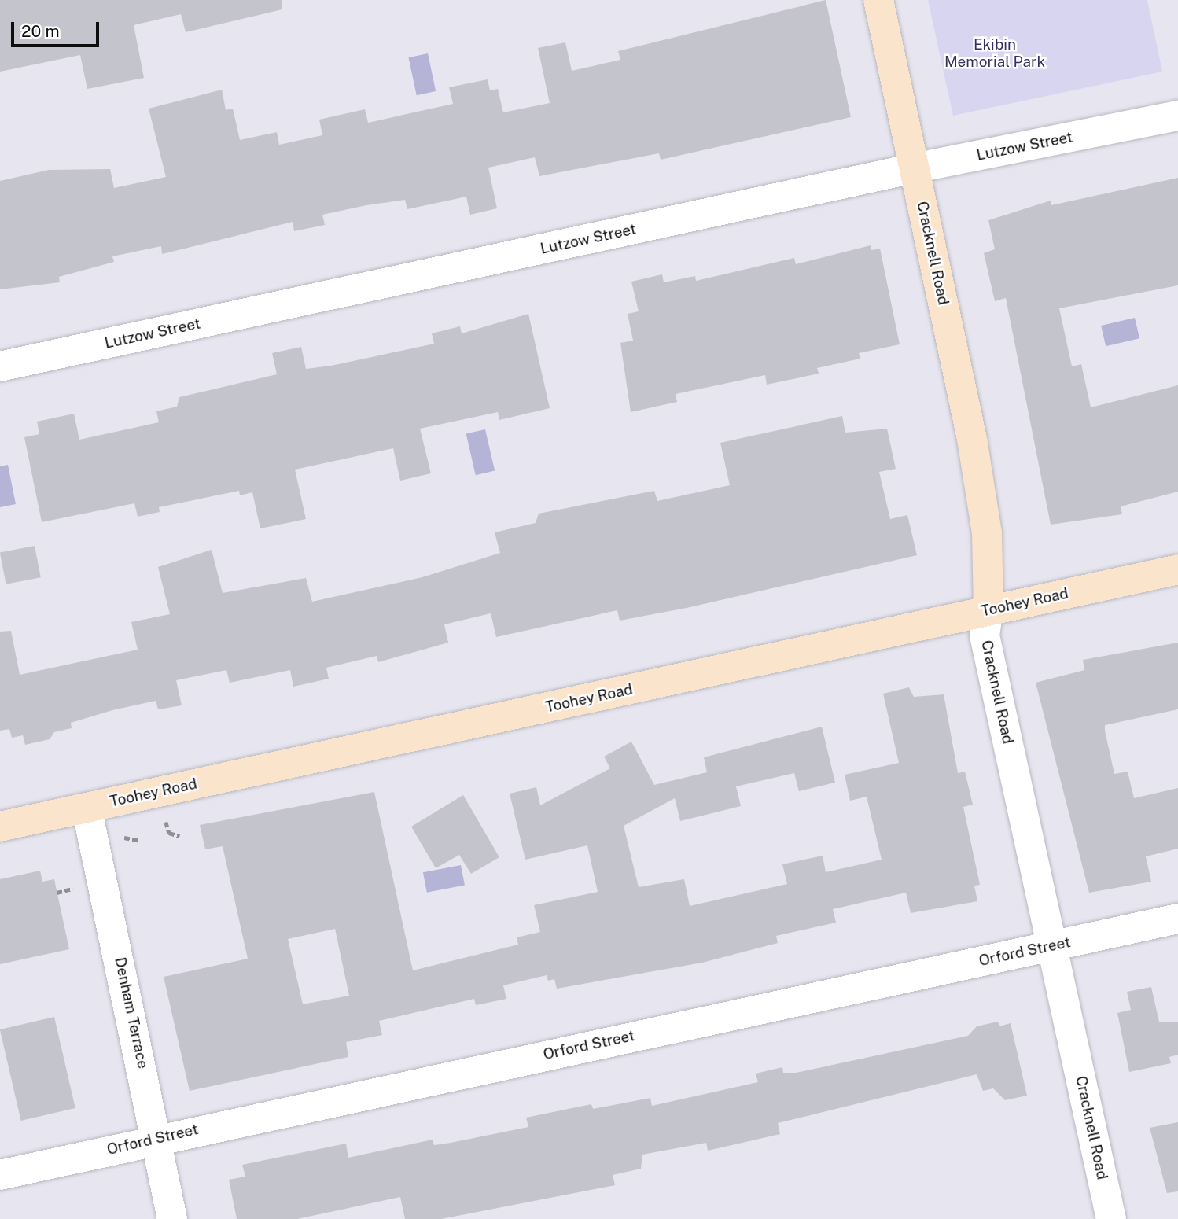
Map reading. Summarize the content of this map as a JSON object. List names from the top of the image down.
{
  "streets": {
    "main road": ["Cracknell Road", "Toohey Road"],
    "street": ["Lutzow Street", "Orford Street", "Denham Terrace"]
  },
  "crossings": [
    ["Lutzow Street", "Cracknell Road"],
    ["Cracknell Road", "Toohey Road"],
    ["Cracknell Road", "Orford Street"],
    ["Toohey Road", "Denham Terrace"],
    ["Orford Street", "Denham Terrace"]
  ],
  "parks": ["Ekibin Memorial Park"],
  "scale_bar": "20 m"
}
